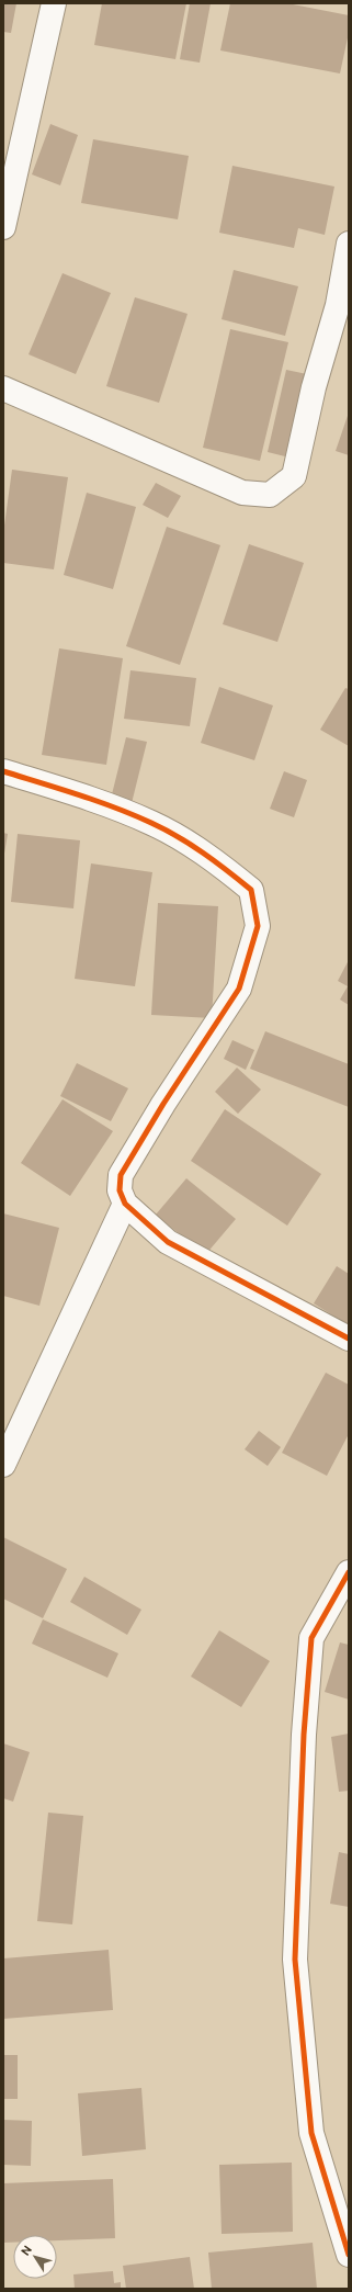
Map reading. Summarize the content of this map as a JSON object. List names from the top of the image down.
{
  "north": "top left"
}
